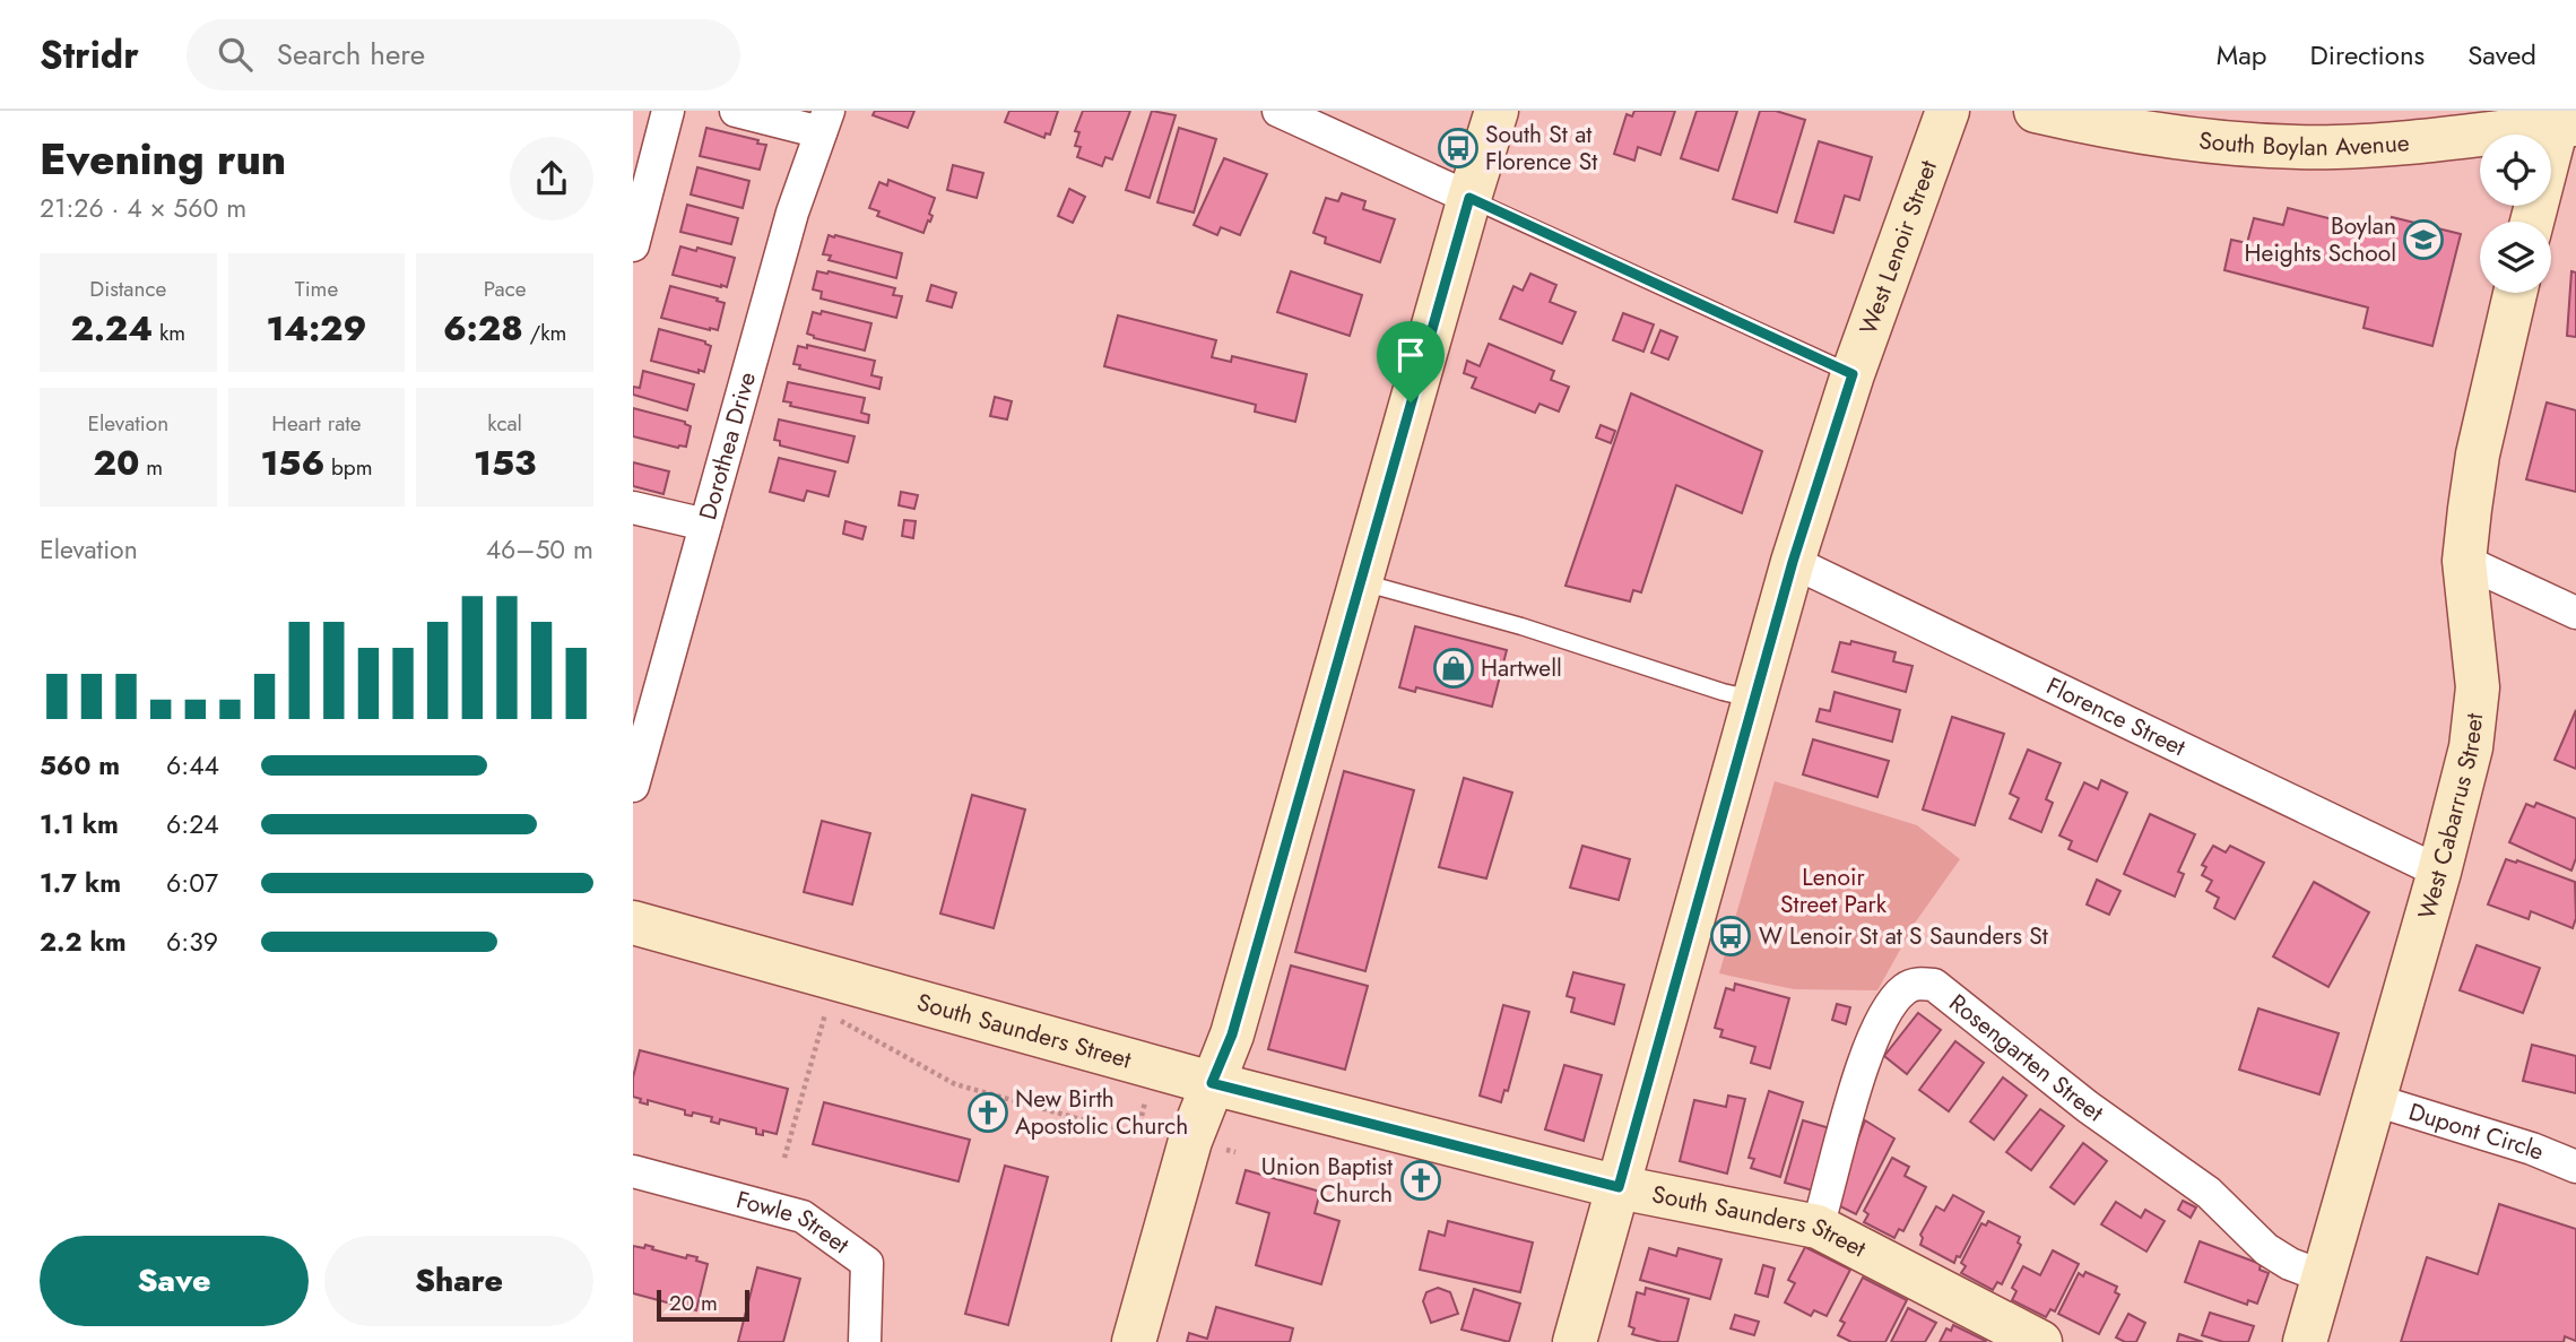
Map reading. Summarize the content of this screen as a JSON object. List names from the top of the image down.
{
  "streets": {
    "street": [
      "South Boylan Avenue",
      "West Lenoir Street",
      "Dorothea Drive",
      "Florence Street",
      "West Cabarrus Street",
      "South Saunders Street",
      "Rosengarten Street",
      "Dupont Circle",
      "Fowle Street"
    ]
  },
  "crossings": [
    ["West Lenoir Street", "Florence Street"],
    ["West Lenoir Street", "South Saunders Street"],
    ["Florence Street", "West Cabarrus Street"],
    ["West Cabarrus Street", "Rosengarten Street"],
    ["West Cabarrus Street", "Dupont Circle"],
    ["South Saunders Street", "Rosengarten Street"]
  ],
  "parks": ["Lenoir Street Park"],
  "places": {
    "bus stop": ["South St at Florence St", "W Lenoir St at S Saunders St"],
    "school or university": ["Boylan Heights School"],
    "shop": ["Hartwell"],
    "church": ["New Birth Apostolic Church", "Union Baptist Church"]
  },
  "scale_bar": "20 m",
  "page": {
    "header": "Stridr",
    "search": "Search here",
    "nav": ["Map", "Directions", "Saved"],
    "heading": ["Evening run", "21:26 · 4 × 560 m"],
    "stats": [
      ["Distance", "2.24 km"],
      ["Time", "14:29"],
      ["Pace", "6:28 /km"],
      ["Elevation", "20 m"],
      ["Heart rate", "156 bpm"],
      ["kcal", "153"]
    ],
    "chart": ["Elevation", "46–50 m"],
    "list": [
      {
        "name": "560 m",
        "note": "6:44"
      },
      {
        "name": "1.1 km",
        "note": "6:24"
      },
      {
        "name": "1.7 km",
        "note": "6:07"
      },
      {
        "name": "2.2 km",
        "note": "6:39"
      }
    ],
    "buttons": ["Save", "Share"],
    "scale": "20 m"
  }
}
